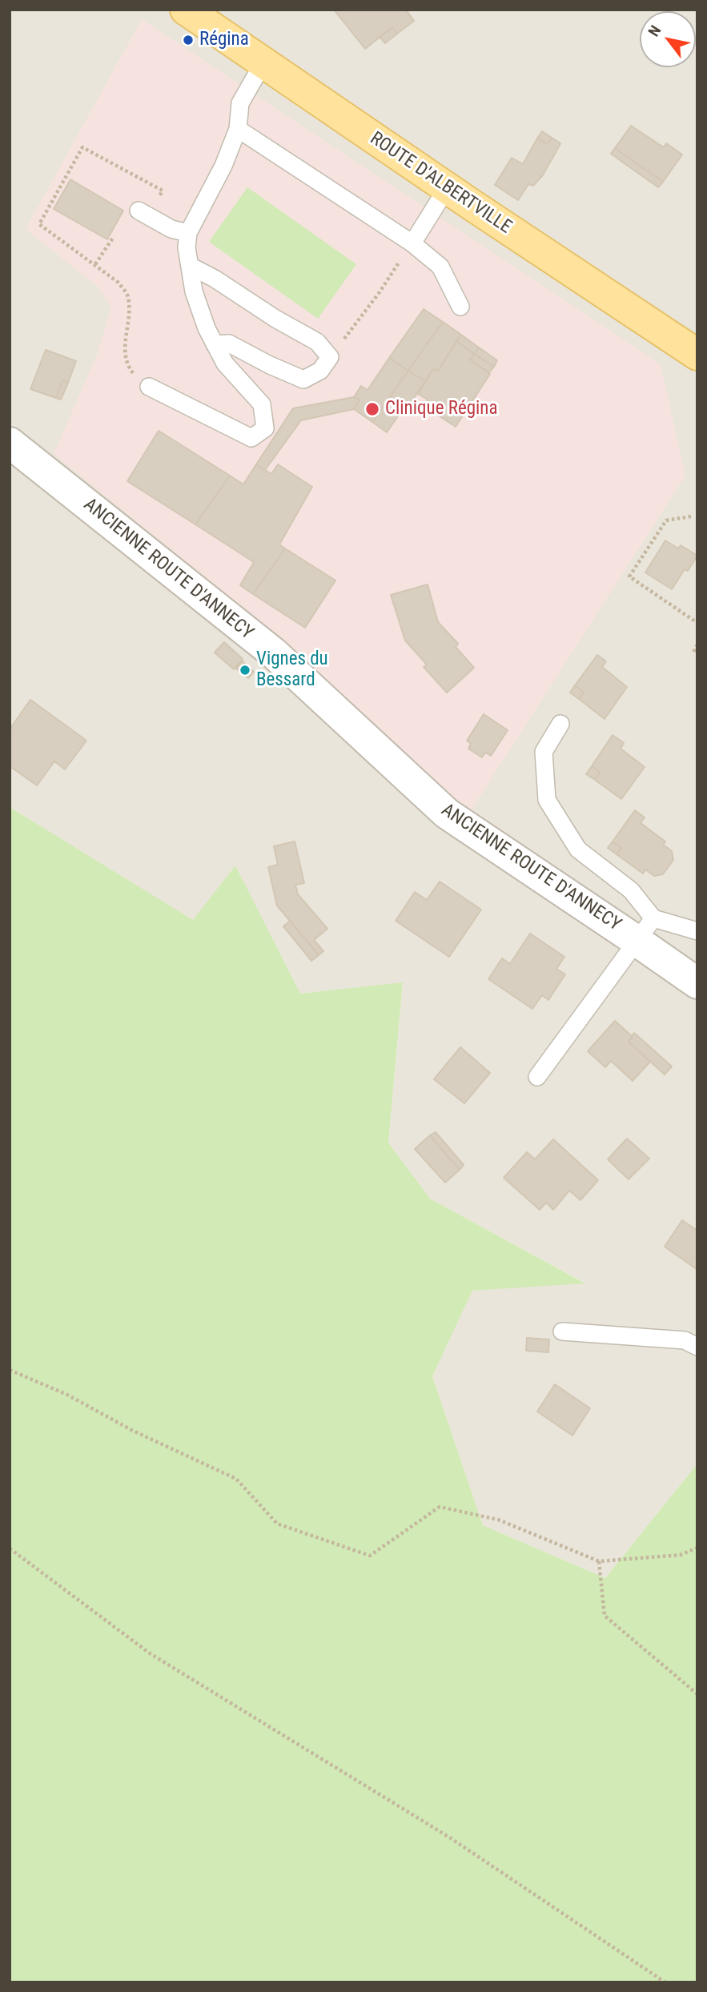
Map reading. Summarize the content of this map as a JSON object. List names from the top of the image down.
{
  "streets": {
    "main road": ["ROUTE D'ALBERTVILLE"],
    "street": ["ANCIENNE ROUTE D'ANNECY"]
  },
  "places": ["Régina", "Clinique Régina", "Vignes du Bessard"],
  "north": "top left"
}
